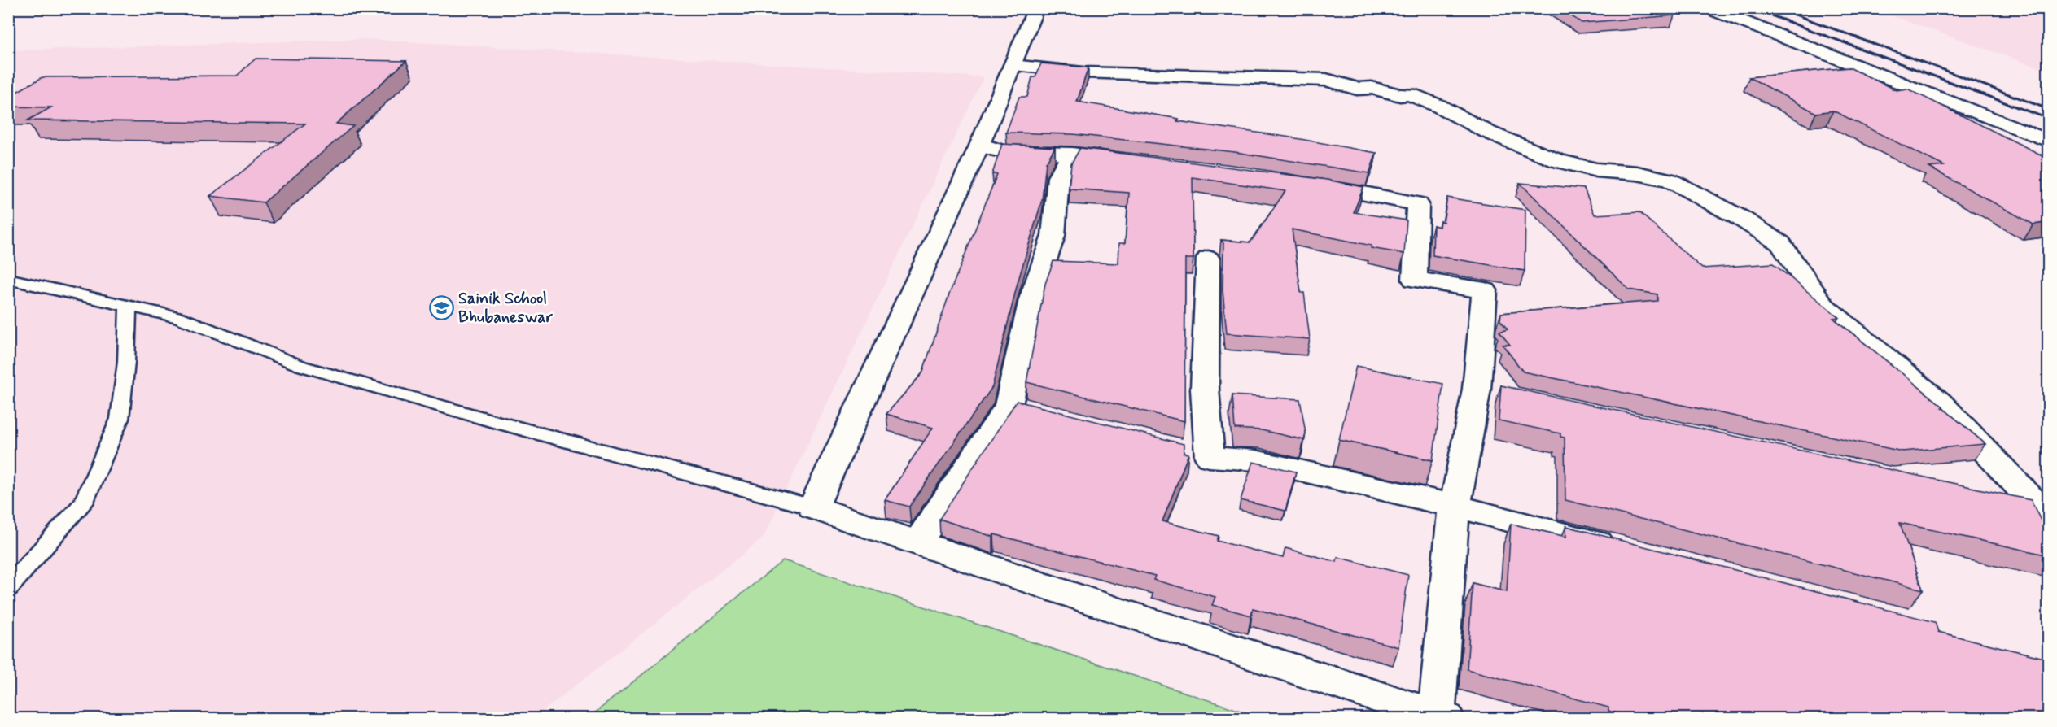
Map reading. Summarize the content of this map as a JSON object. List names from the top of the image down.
{
  "places": {
    "school or university": ["Sainik School Bhubaneswar"]
  }
}
